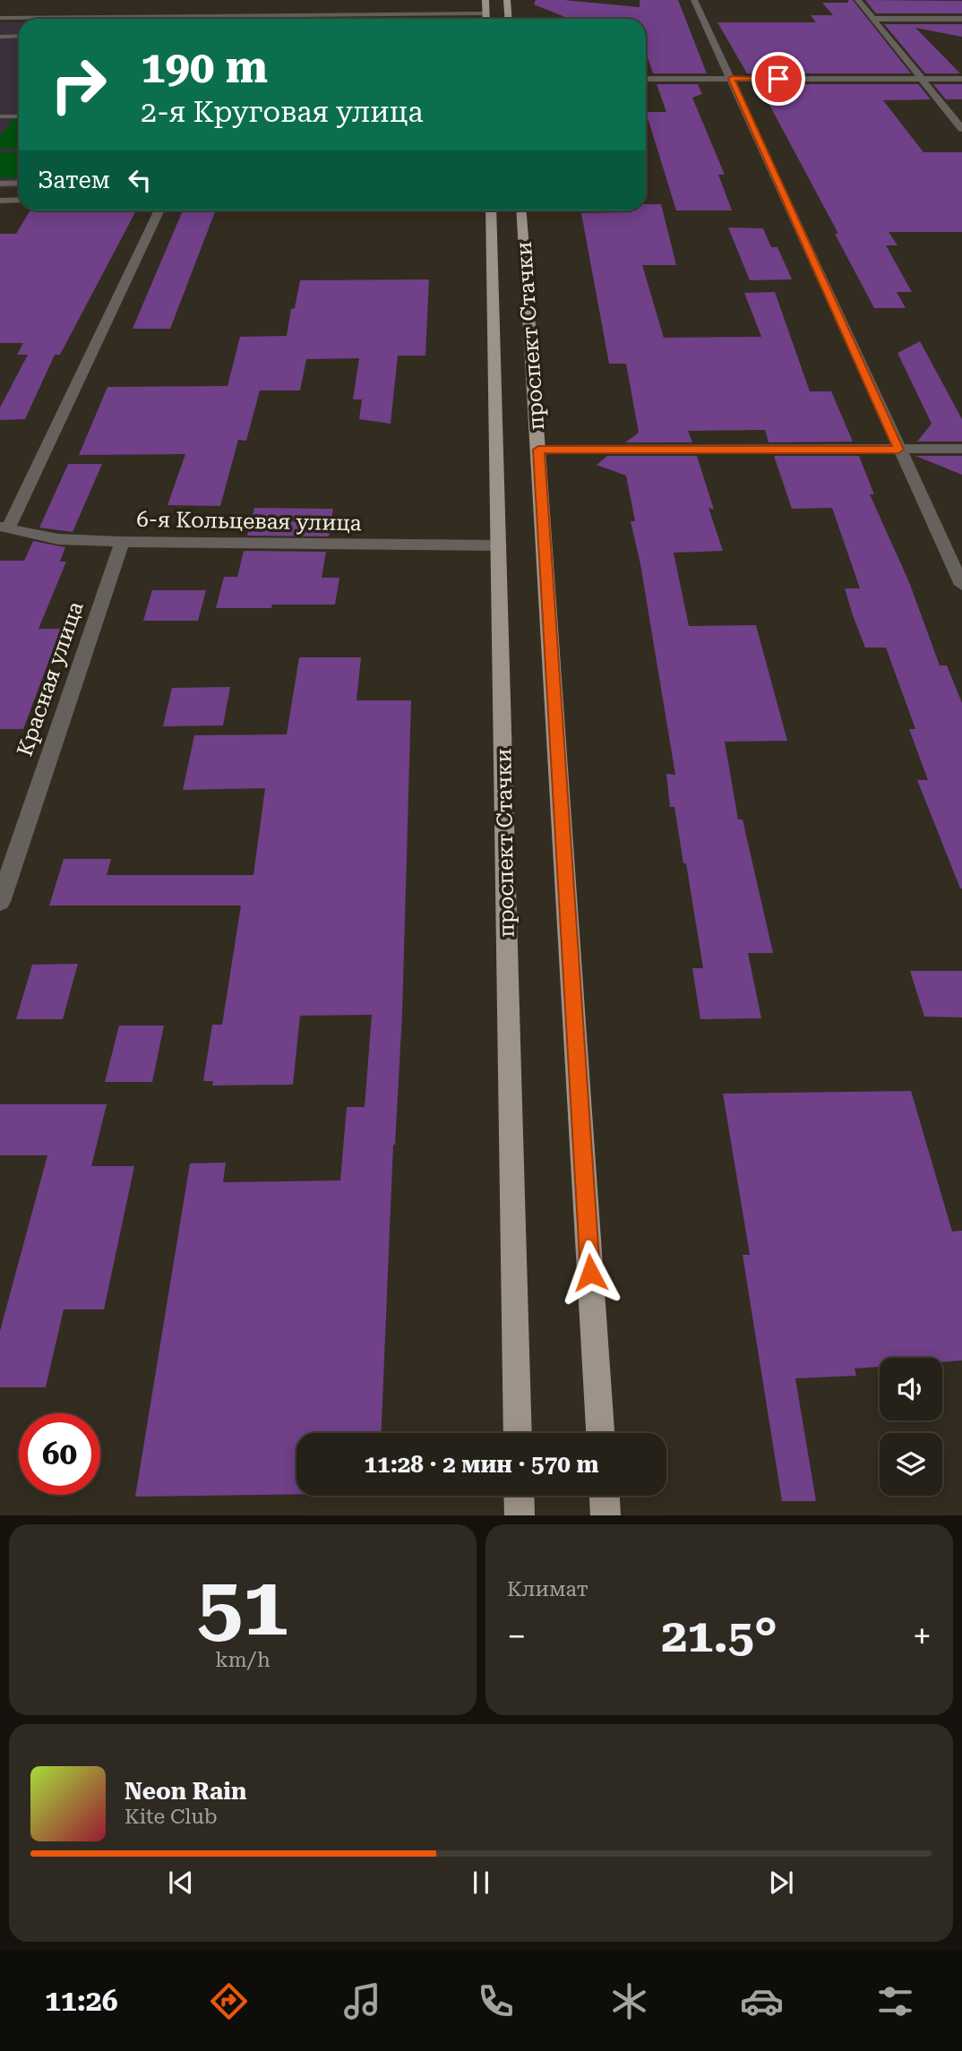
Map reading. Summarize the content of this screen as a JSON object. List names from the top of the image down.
{
  "streets": {
    "main road": ["проспект Стачки"],
    "street": ["6-я Кольцевая улица", "Красная улица"]
  },
  "crossings": [
    ["проспект Стачки", "6-я Кольцевая улица"],
    ["6-я Кольцевая улица", "Красная улица"]
  ],
  "page": {
    "turn": ["190 m", "2-я Круговая улица"],
    "then": "Затем",
    "limit": "60",
    "trip": "11:28 · 2 мин · 570 m",
    "tile": [
      ["51", "km/h"],
      "Климат"
    ],
    "heat": ["−", "21.5°", "+"],
    "song": ["Neon Rain", "Kite Club"],
    "tabs": "11:26"
  }
}
